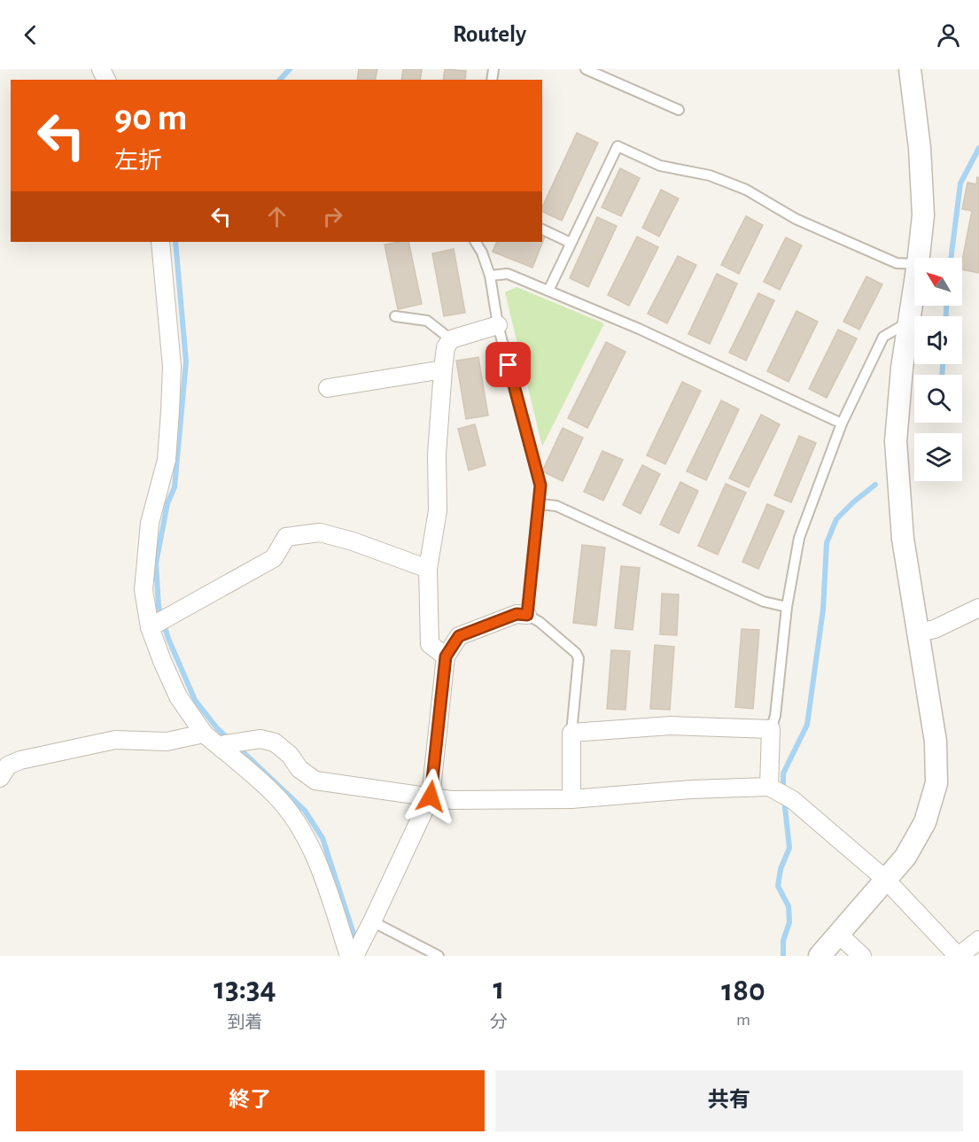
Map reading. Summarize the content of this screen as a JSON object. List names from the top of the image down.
{
  "north": "top left",
  "page": {
    "header": "Routely",
    "turn": ["90 m", "左折"],
    "eta": [
      "13:34",
      "到着",
      "1",
      "分",
      "180",
      "m"
    ],
    "buttons": ["終了", "共有"]
  }
}
